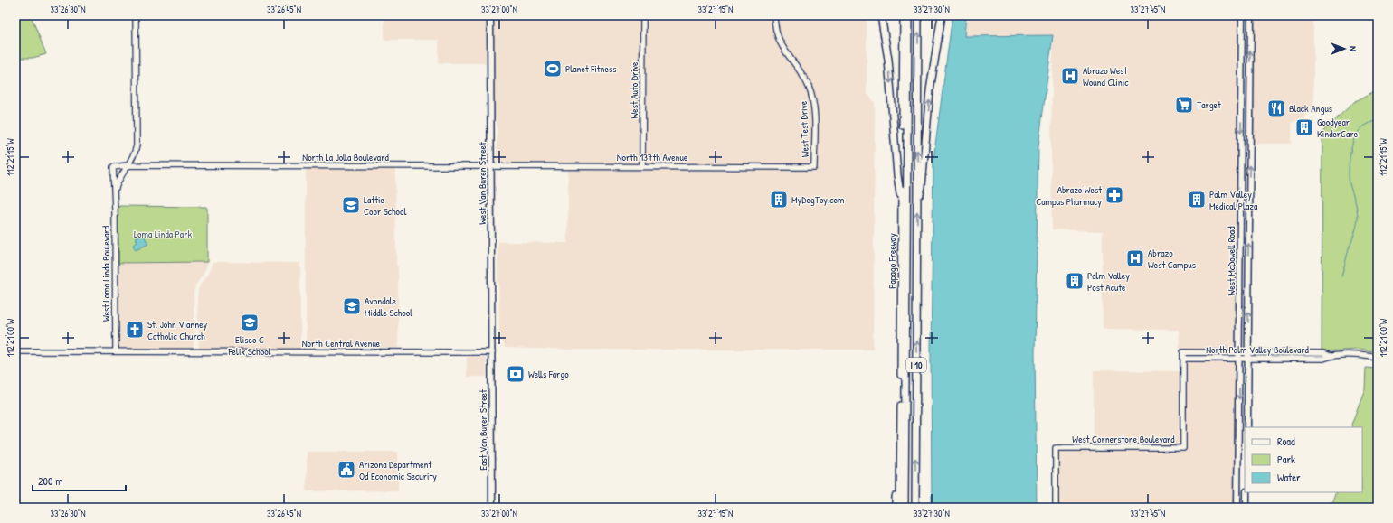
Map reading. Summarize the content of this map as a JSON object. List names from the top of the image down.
{
  "streets": {
    "highway": ["Papago Freeway", "I 10"],
    "main road": ["West Van Buren Street", "West McDowell Road", "East Van Buren Street"],
    "street": [
      "West Auto Drive",
      "West Test Drive",
      "North La Jolla Boulevard",
      "North 137th Avenue",
      "West Loma Linda Boulevard",
      "North Central Avenue",
      "North Palm Valley Boulevard",
      "West Cornerstone Boulevard"
    ]
  },
  "crossings": [
    ["West Auto Drive", "North 137th Avenue"],
    ["West Test Drive", "North 137th Avenue"],
    ["North La Jolla Boulevard", "North 137th Avenue"],
    ["North La Jolla Boulevard", "West Van Buren Street"],
    ["North La Jolla Boulevard", "West Loma Linda Boulevard"],
    ["North 137th Avenue", "West Van Buren Street"],
    ["West Van Buren Street", "North Central Avenue"],
    ["West Van Buren Street", "East Van Buren Street"],
    ["West McDowell Road", "North Palm Valley Boulevard"],
    ["West Loma Linda Boulevard", "North Central Avenue"],
    ["North Central Avenue", "East Van Buren Street"],
    ["North Palm Valley Boulevard", "West Cornerstone Boulevard"]
  ],
  "parks": ["Loma Linda Park"],
  "places": {
    "sports": ["Planet Fitness"],
    "hospital": ["Abrazo West Wound Clinic", "Abrazo West Campus"],
    "supermarket": ["Target"],
    "restaurant": ["Black Angus"],
    "building": [
      "Goodyear KinderCare",
      "MyDogToy.com",
      "Palm Valley Medical Plaza",
      "Palm Valley Post Acute"
    ],
    "pharmacy": ["Abrazo West Campus Pharmacy"],
    "school or university": ["Lattie Coor School", "Avondale Middle School", "Eliseo C Felix School"],
    "church": ["St. John Vianney Catholic Church"],
    "bank": ["Wells Fargo"],
    "public building": ["Arizona Department Od Economic Security"]
  },
  "legend": ["Road", "Park", "Water"],
  "scale_bar": "200 m",
  "north": "right",
  "coordinates": [
    "33°26'30\"N",
    "33°26'45\"N",
    "33°27'00\"N",
    "33°27'15\"N",
    "33°27'30\"N",
    "33°27'45\"N",
    "112°21'15\"W",
    "112°21'00\"W"
  ]
}
